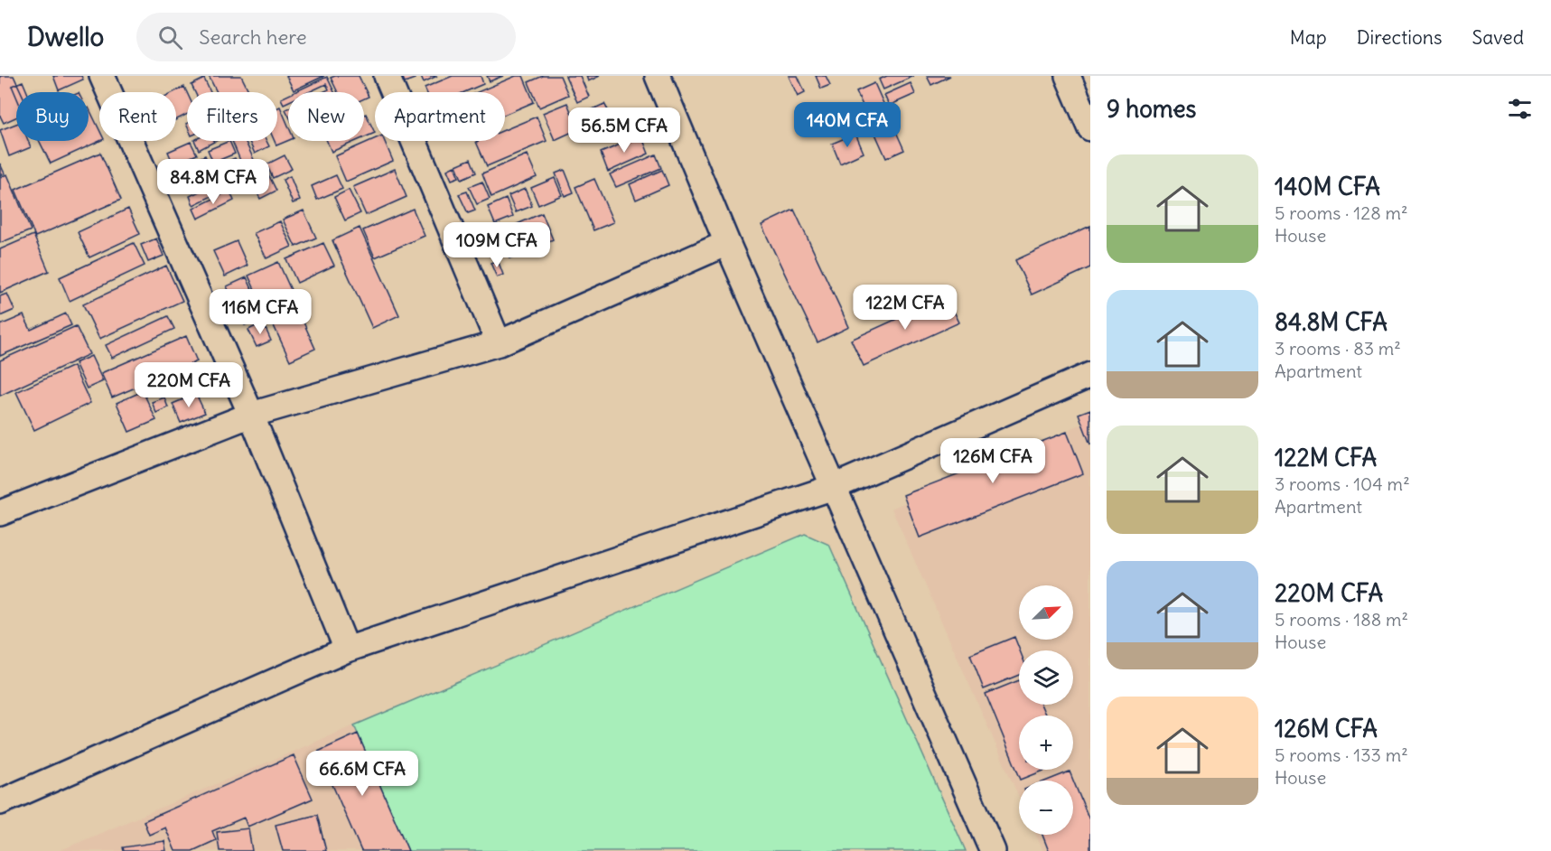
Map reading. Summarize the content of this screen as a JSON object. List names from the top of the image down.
{
  "north": "top right",
  "page": {
    "header": "Dwello",
    "search": "Search here",
    "nav": ["Map", "Directions", "Saved"],
    "heading": "9 homes",
    "chip": [
      "Buy",
      "Rent",
      "Filters",
      "New",
      "Apartment"
    ],
    "price": [
      "140M CFA",
      "56.5M CFA",
      "84.8M CFA",
      "109M CFA",
      "122M CFA",
      "116M CFA",
      "220M CFA",
      "126M CFA",
      "66.6M CFA"
    ],
    "list": [
      {
        "name": "140M CFA",
        "note": "5 rooms · 128 m² · House"
      },
      {
        "name": "84.8M CFA",
        "note": "3 rooms · 83 m² · Apartment"
      },
      {
        "name": "122M CFA",
        "note": "3 rooms · 104 m² · Apartment"
      },
      {
        "name": "220M CFA",
        "note": "5 rooms · 188 m² · House"
      },
      {
        "name": "126M CFA",
        "note": "5 rooms · 133 m² · House"
      }
    ],
    "map_buttons": ["+", "−"]
  }
}
